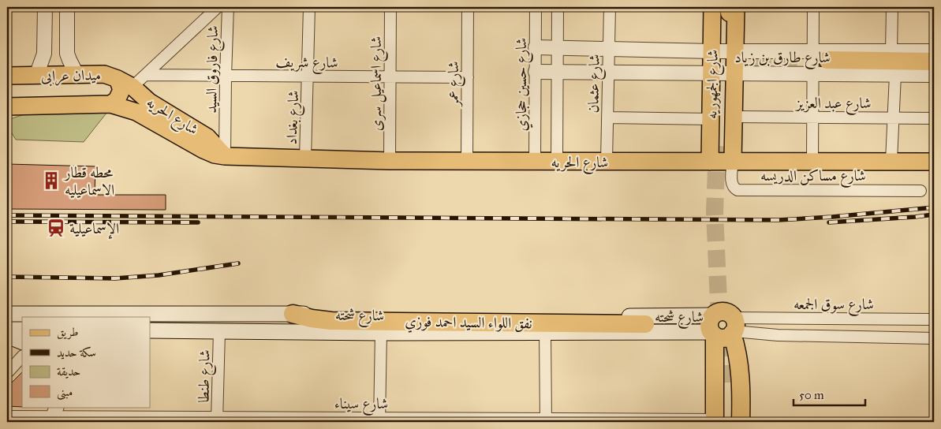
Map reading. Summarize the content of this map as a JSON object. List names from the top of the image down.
{
  "streets": {
    "highway": ["نفق اللواء السيد احمد فوزي"],
    "main road": [
      "ميدان عرابى",
      "شارع الجمهوريه",
      "شارع الحريه",
      "شارع شحته"
    ],
    "street": [
      "شارع طارق بن زياد",
      "شارع شريف",
      "شارع فاروق السيد",
      "شارع اسماعيل سرى",
      "شارع عمر",
      "شارع عثمان",
      "شارع حسين حجازي",
      "شارع عبد العزيز",
      "شارع بغداد",
      "شارع مساكن الدريسه",
      "شارع سوق الجمعه",
      "شارع طنطا",
      "شارع سيناء"
    ]
  },
  "crossings": [
    ["شارع طارق بن زياد", "شارع عثمان"],
    ["شارع طارق بن زياد", "شارع حسين حجازي"],
    ["شارع طارق بن زياد", "شارع الجمهوريه"],
    ["شارع شريف", "شارع فاروق السيد"],
    ["شارع شريف", "شارع اسماعيل سرى"],
    ["شارع شريف", "شارع عمر"],
    ["شارع شريف", "شارع بغداد"],
    ["شارع فاروق السيد", "شارع الحريه"],
    ["ميدان عرابى", "شارع الحريه"],
    ["شارع اسماعيل سرى", "شارع الحريه"],
    ["شارع عمر", "شارع الحريه"],
    ["شارع عثمان", "شارع الحريه"],
    ["شارع حسين حجازي", "شارع الحريه"],
    ["شارع الجمهوريه", "شارع عبد العزيز"],
    ["شارع الجمهوريه", "شارع الحريه"],
    ["شارع الجمهوريه", "شارع مساكن الدريسه"],
    ["شارع الحريه", "شارع بغداد"],
    ["شارع الحريه", "شارع مساكن الدريسه"],
    ["شارع شحته", "نفق اللواء السيد احمد فوزي"],
    ["شارع شحته", "شارع طنطا"],
    ["شارع طنطا", "شارع سيناء"]
  ],
  "places": {
    "building": ["محطه قطار الاسماعيليه"],
    "station": ["الإسماعيلية"]
  },
  "legend": [
    "طريق",
    "سكة حديد",
    "حديقة",
    "مبنى"
  ],
  "scale_bar": "50 m"
}
